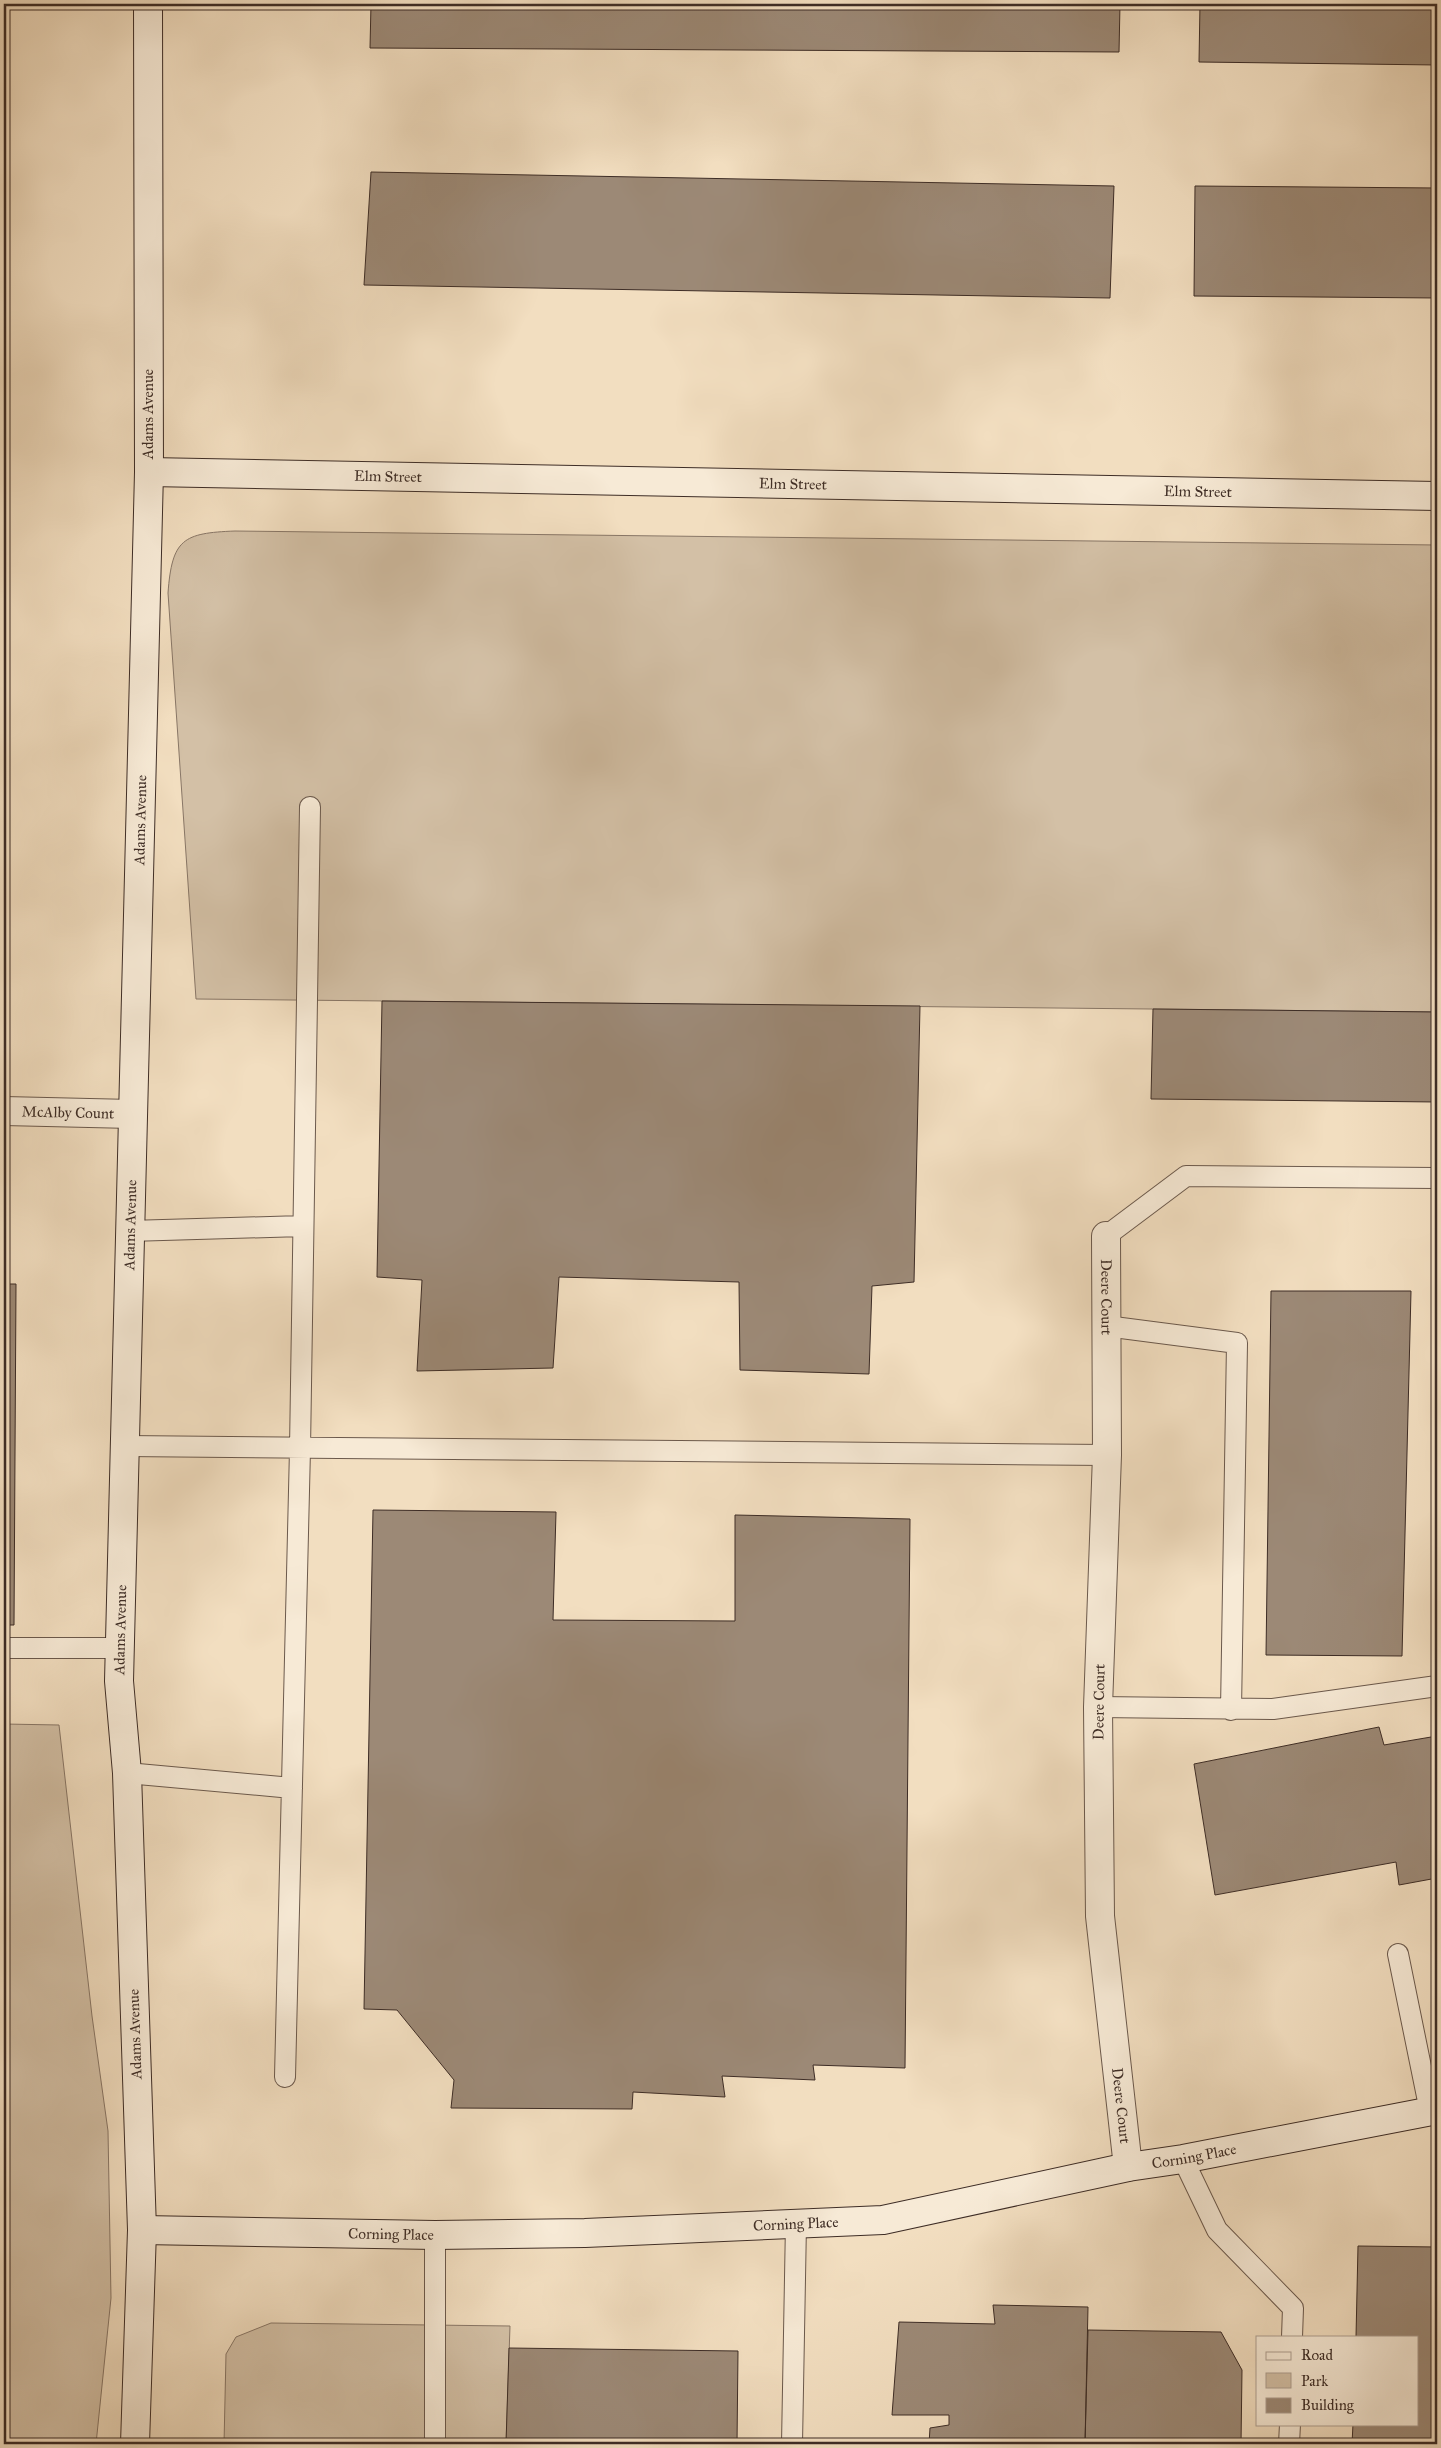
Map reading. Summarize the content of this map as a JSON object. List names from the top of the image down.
{
  "streets": {
    "street": [
      "Adams Avenue",
      "Elm Street",
      "McAlby Count",
      "Deere Court",
      "Corning Place"
    ]
  },
  "crossings": [
    ["Adams Avenue", "Elm Street"],
    ["Adams Avenue", "McAlby Count"],
    ["Adams Avenue", "Corning Place"],
    ["Deere Court", "Corning Place"]
  ],
  "legend": ["Road", "Park", "Building"]
}
